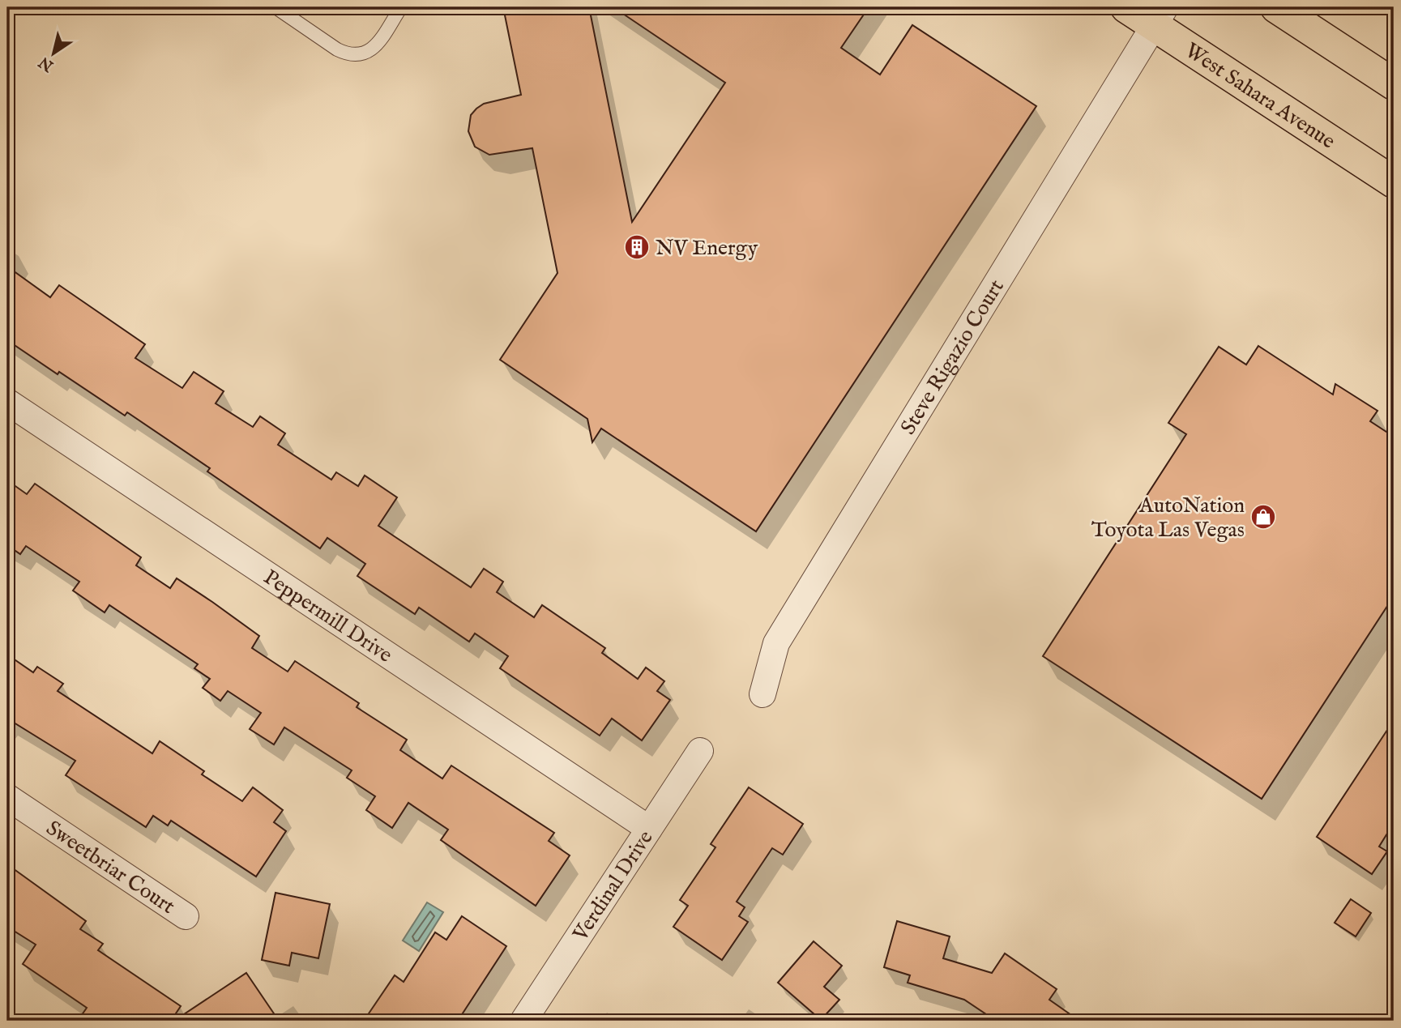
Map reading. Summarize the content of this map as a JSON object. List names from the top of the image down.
{
  "streets": {
    "main road": ["West Sahara Avenue"],
    "street": [
      "Steve Rigazio Court",
      "Peppermill Drive",
      "Sweetbriar Court",
      "Verdinal Drive"
    ]
  },
  "crossings": [
    ["West Sahara Avenue", "Steve Rigazio Court"],
    ["Peppermill Drive", "Verdinal Drive"]
  ],
  "places": {
    "building": ["NV Energy"],
    "shop": ["AutoNation Toyota Las Vegas"]
  },
  "north": "bottom left"
}
